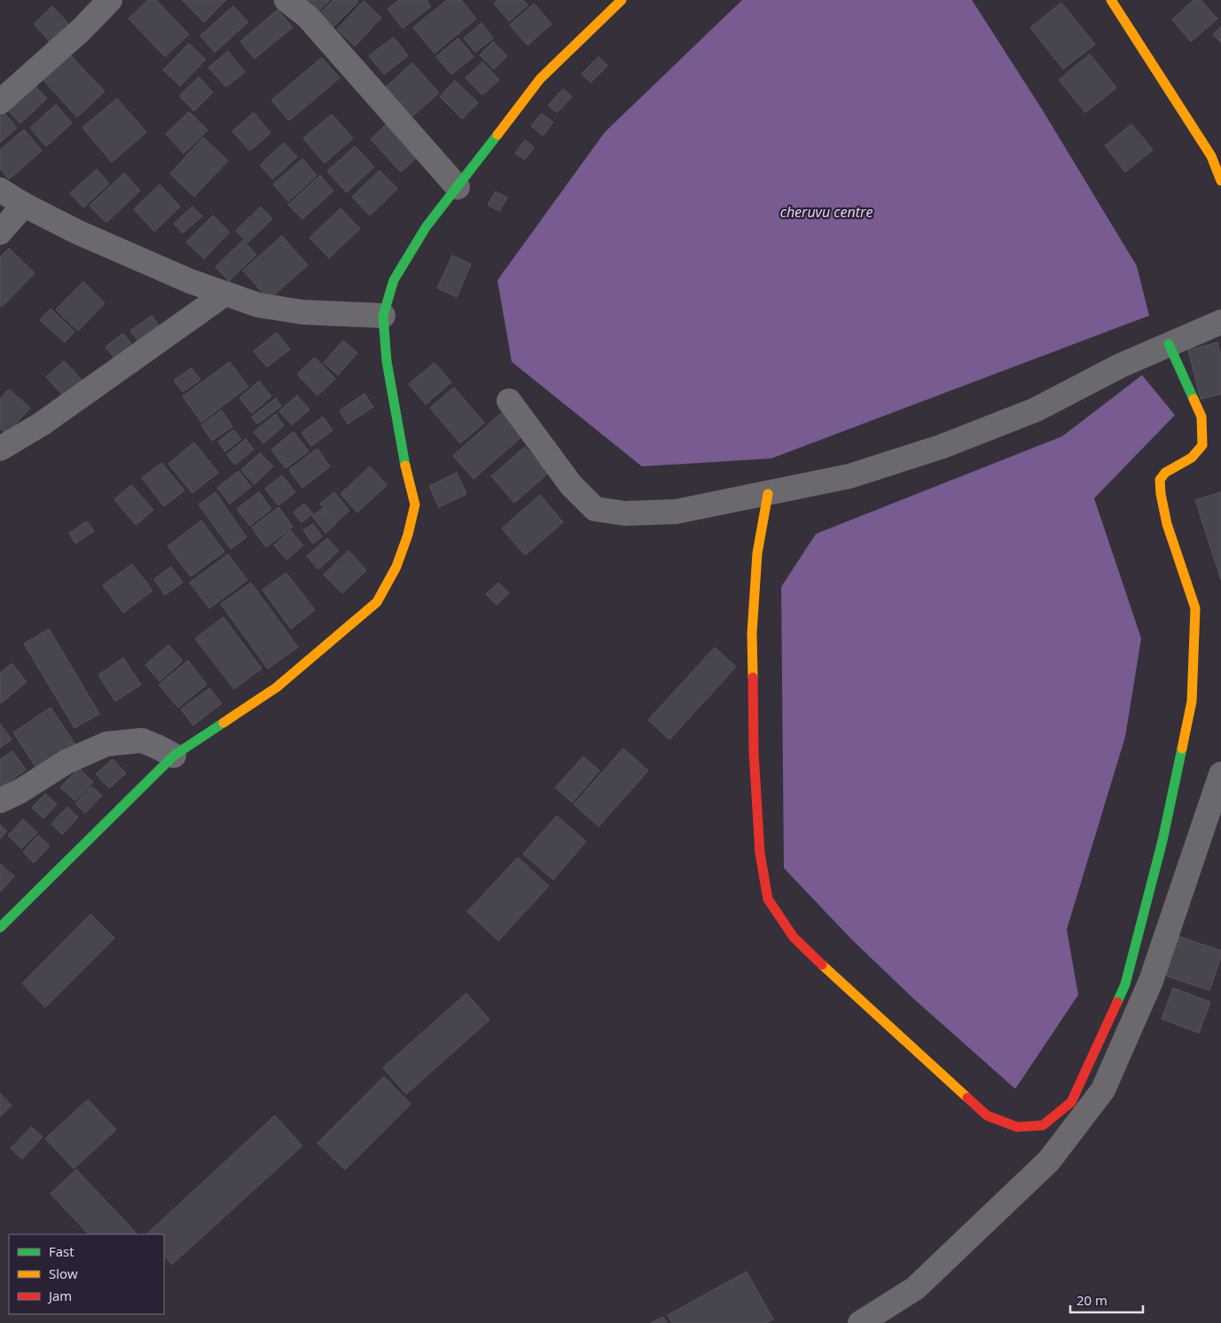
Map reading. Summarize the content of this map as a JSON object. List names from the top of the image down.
{
  "water": ["cheruvu centre"],
  "legend": ["Fast", "Slow", "Jam"],
  "scale_bar": "20 m"
}
